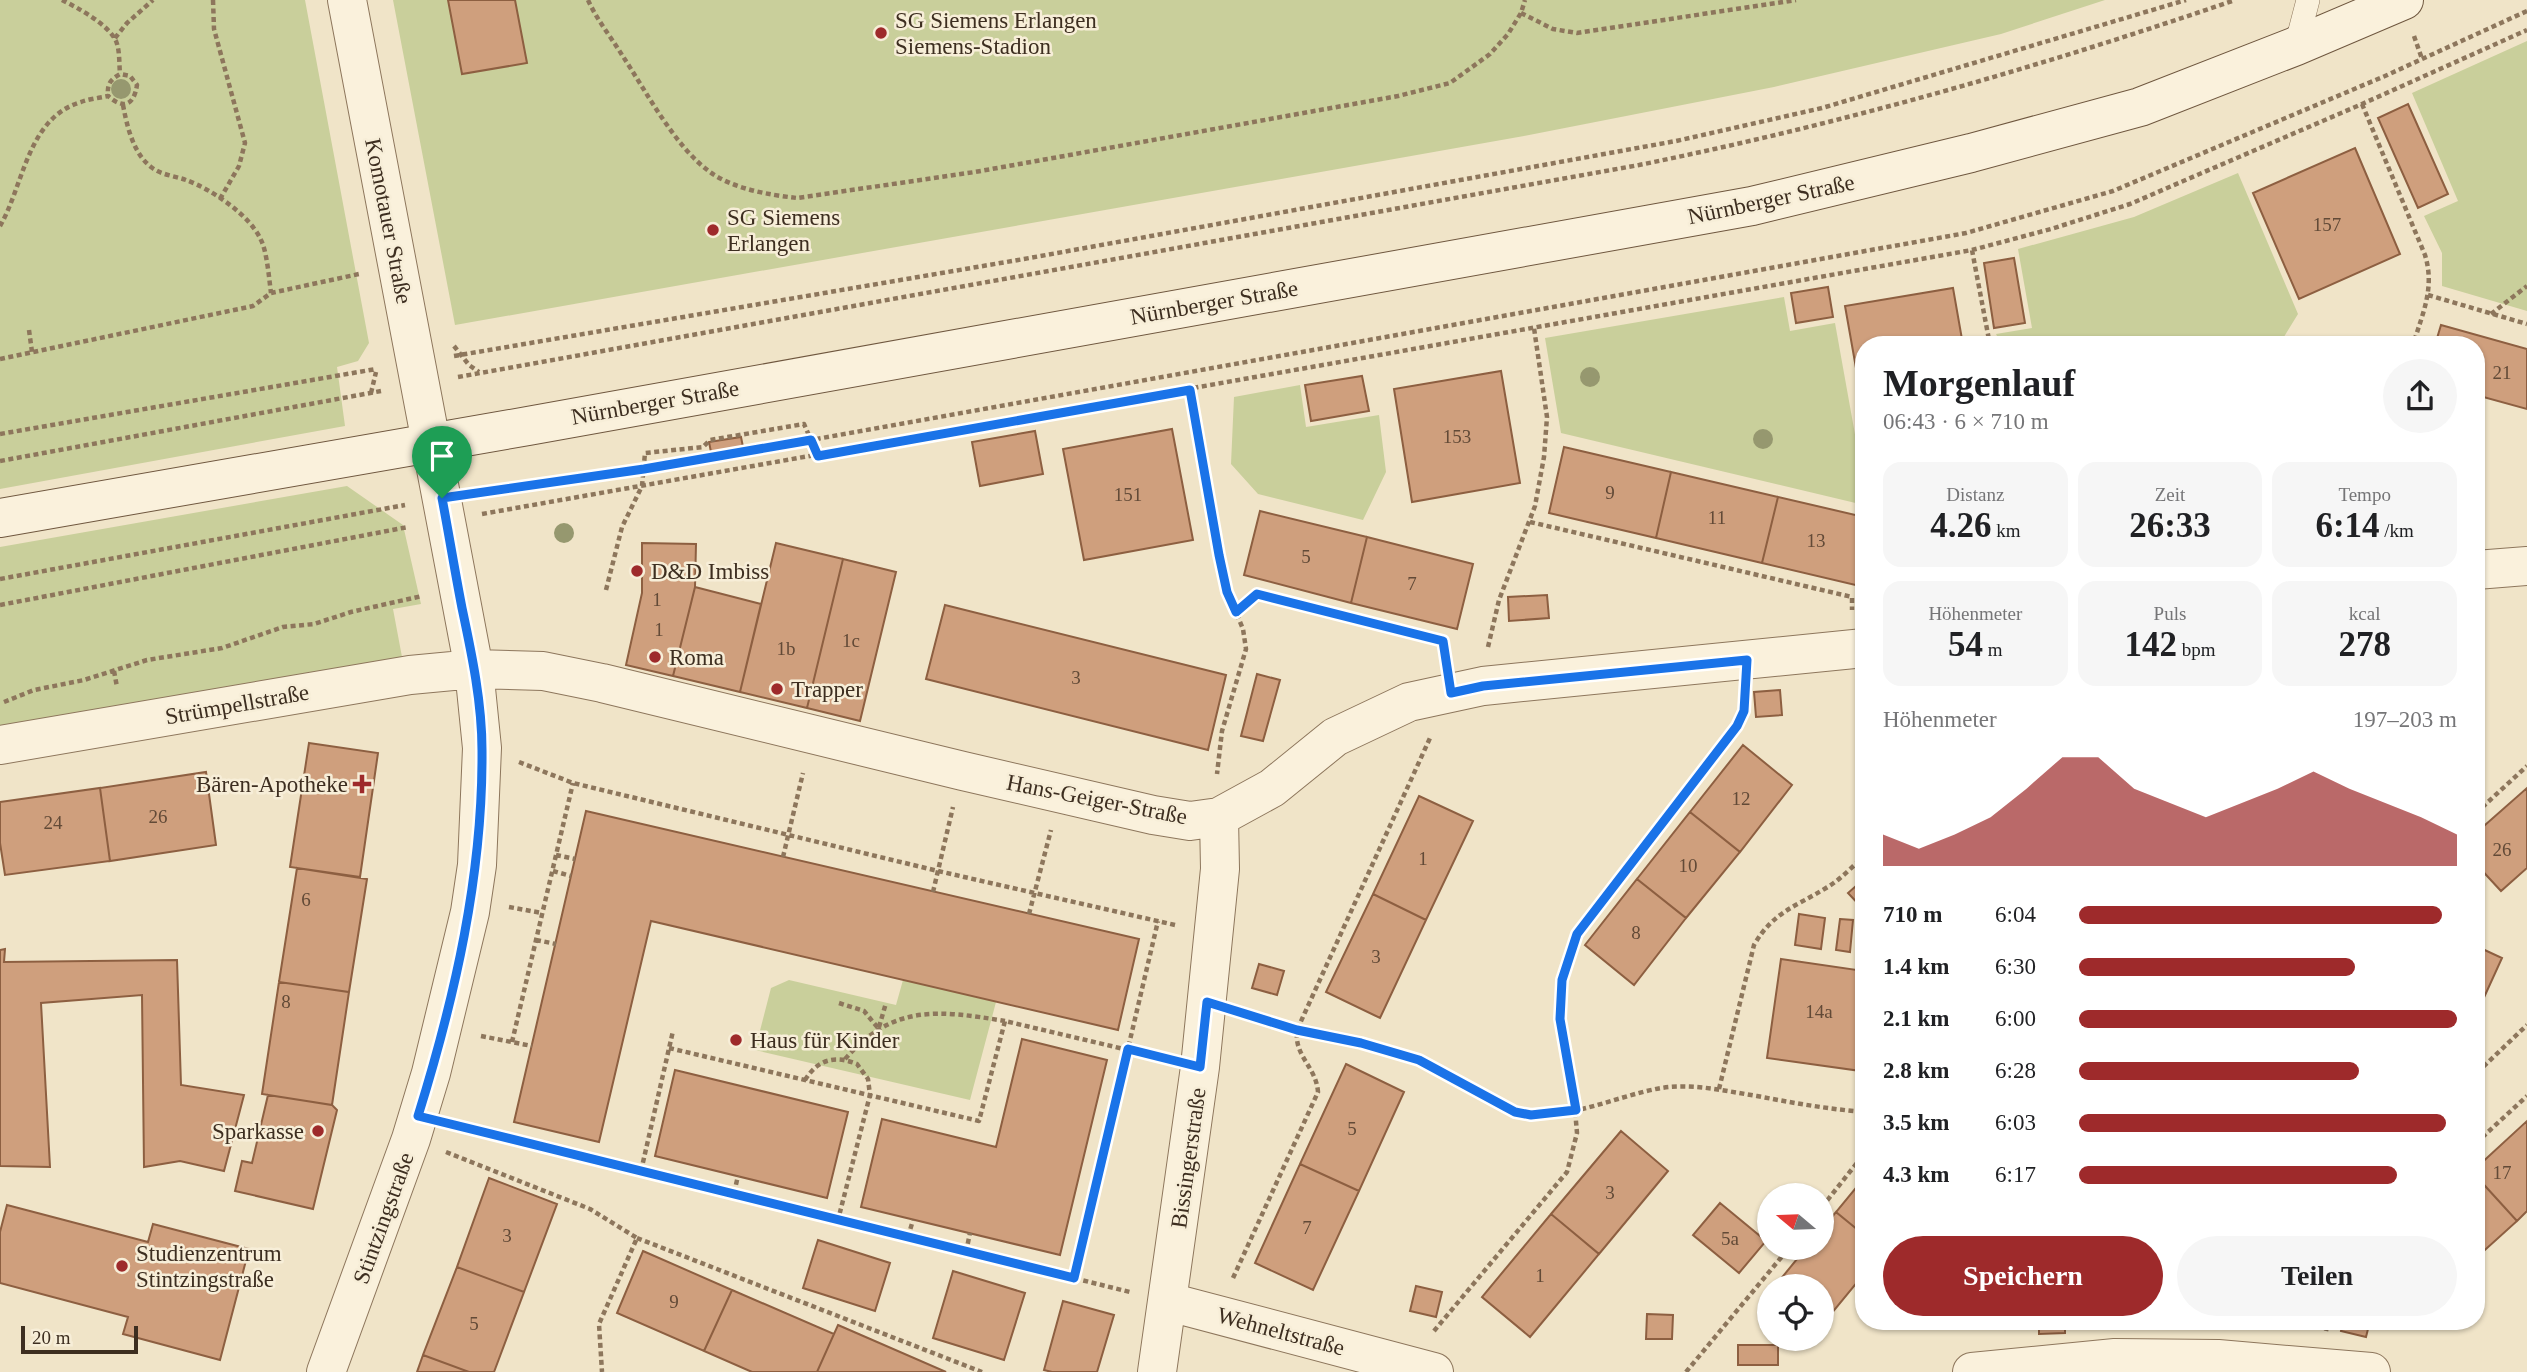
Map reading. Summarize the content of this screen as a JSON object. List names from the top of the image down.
{
  "streets": {
    "street": [
      "Nürnberger Straße",
      "Komotauer Straße",
      "Strümpellstraße",
      "Hans-Geiger-Straße",
      "Bissingerstraße",
      "Stintzingstraße",
      "Wehneltstraße"
    ]
  },
  "crossings": [
    ["Nürnberger Straße", "Komotauer Straße"],
    ["Nürnberger Straße", "Stintzingstraße"],
    ["Komotauer Straße", "Stintzingstraße"],
    ["Strümpellstraße", "Hans-Geiger-Straße"],
    ["Strümpellstraße", "Stintzingstraße"],
    ["Hans-Geiger-Straße", "Bissingerstraße"],
    ["Hans-Geiger-Straße", "Stintzingstraße"],
    ["Bissingerstraße", "Wehneltstraße"]
  ],
  "places": {
    "other": [
      "SG Siemens Erlangen Siemens-Stadion",
      "SG Siemens Erlangen",
      "D&D Imbiss",
      "Roma",
      "Trapper",
      "Haus für Kinder",
      "Sparkasse",
      "Studienzentrum Stintzingstraße"
    ],
    "health": ["Bären-Apotheke"]
  },
  "house_numbers": [
    "157",
    "21",
    "153",
    "9",
    "151",
    "11",
    "13",
    "5",
    "7",
    "1",
    "1",
    "1c",
    "1b",
    "3",
    "12",
    "26",
    "24",
    "26",
    "1",
    "10",
    "6",
    "8",
    "3",
    "8",
    "14a",
    "5",
    "17",
    "3",
    "7",
    "3",
    "5a",
    "1",
    "9",
    "5"
  ],
  "scale_bar": "20 m",
  "north": "left",
  "page": {
    "heading": ["Morgenlauf", "06:43 · 6 × 710 m"],
    "stats": [
      ["Distanz", "4.26 km"],
      ["Zeit", "26:33"],
      ["Tempo", "6:14 /km"],
      ["Höhenmeter", "54 m"],
      ["Puls", "142 bpm"],
      ["kcal", "278"]
    ],
    "chart": ["Höhenmeter", "197–203 m"],
    "list": [
      {
        "name": "710 m",
        "note": "6:04"
      },
      {
        "name": "1.4 km",
        "note": "6:30"
      },
      {
        "name": "2.1 km",
        "note": "6:00"
      },
      {
        "name": "2.8 km",
        "note": "6:28"
      },
      {
        "name": "3.5 km",
        "note": "6:03"
      },
      {
        "name": "4.3 km",
        "note": "6:17"
      }
    ],
    "buttons": ["Speichern", "Teilen"],
    "scale": "20 m"
  }
}
